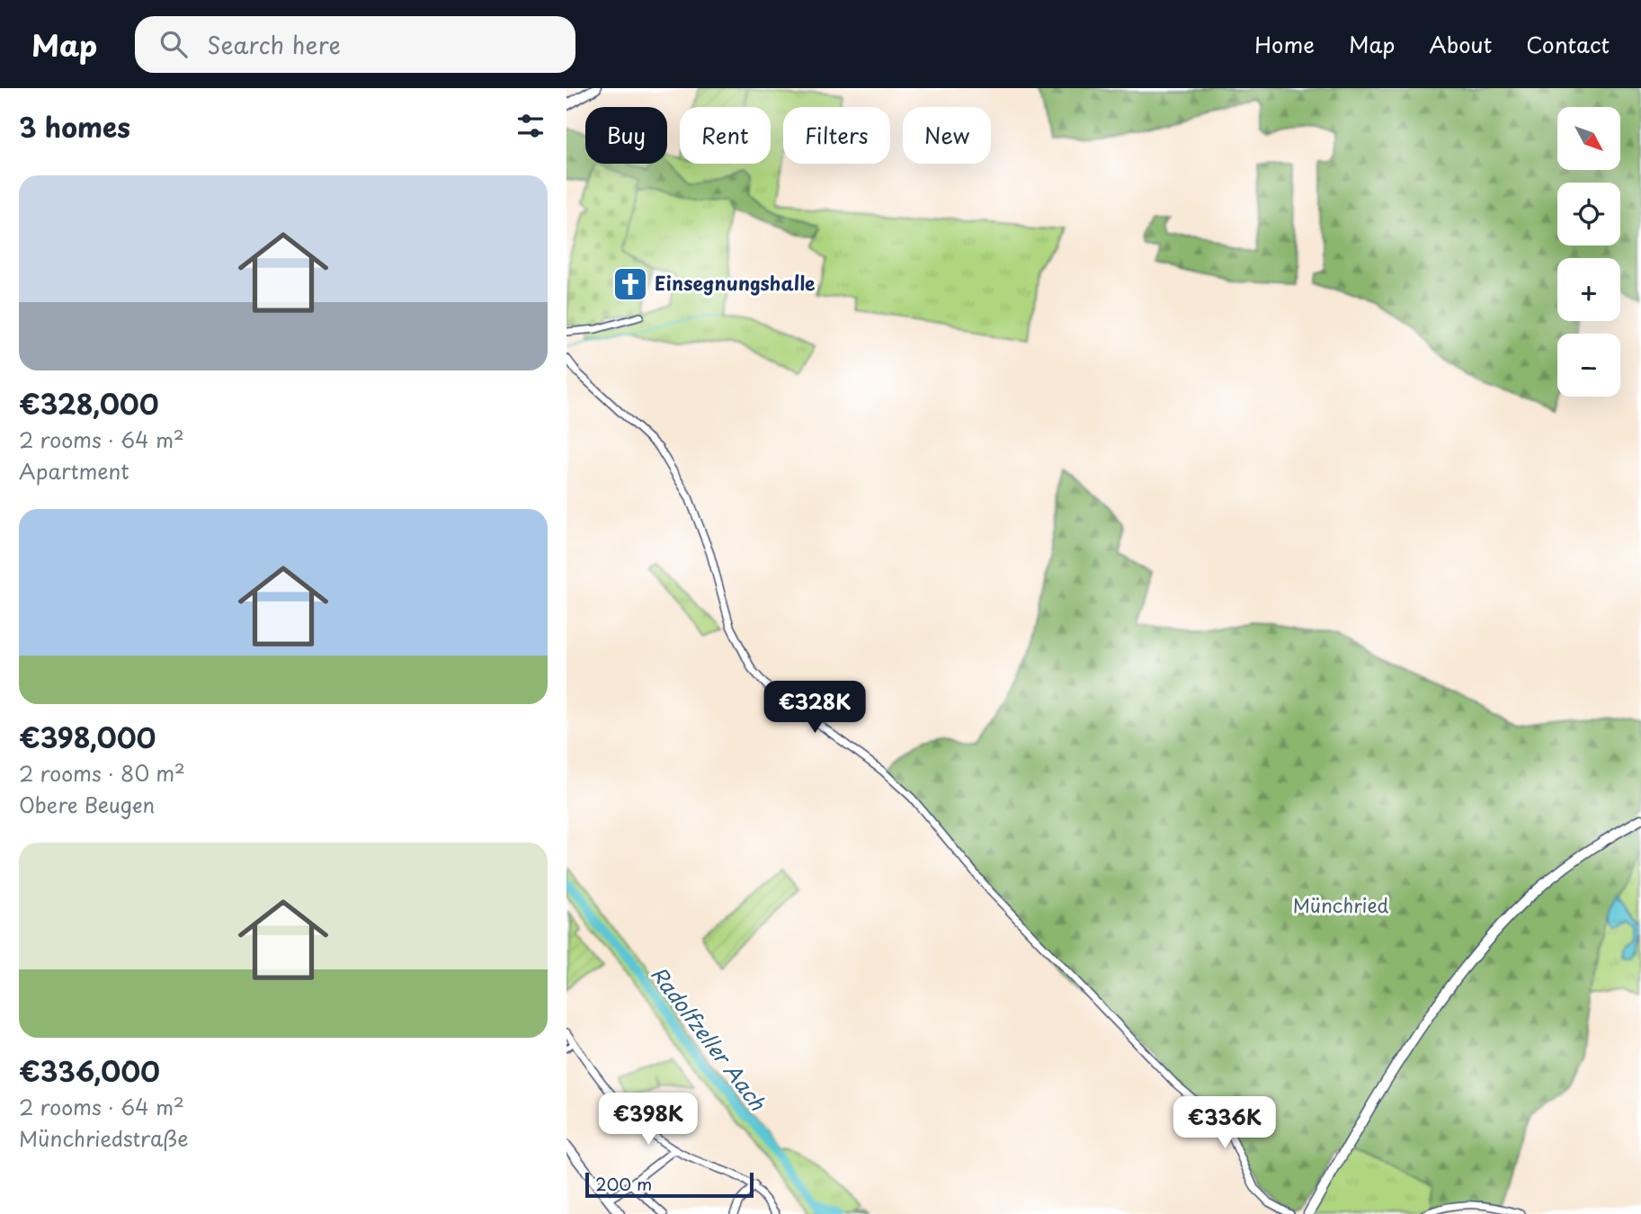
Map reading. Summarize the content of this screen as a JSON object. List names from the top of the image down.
{
  "water": ["Radolfzeller Aach"],
  "parks": ["Münchried"],
  "places": {
    "church": ["Einsegnungshalle"]
  },
  "scale_bar": "200 m",
  "north": "bottom right",
  "page": {
    "header": "Map",
    "search": "Search here",
    "nav": [
      "Home",
      "Map",
      "About",
      "Contact"
    ],
    "heading": "3 homes",
    "map_buttons": ["+", "−"],
    "chip": [
      "Buy",
      "Rent",
      "Filters",
      "New"
    ],
    "list": [
      {
        "name": "€328,000",
        "note": "2 rooms · 64 m² · Apartment"
      },
      {
        "name": "€398,000",
        "note": "2 rooms · 80 m² · Obere Beugen"
      },
      {
        "name": "€336,000",
        "note": "2 rooms · 64 m² · Münchriedstraße"
      }
    ],
    "price": ["€328K", "€398K", "€336K"],
    "scale": "200 m"
  }
}
